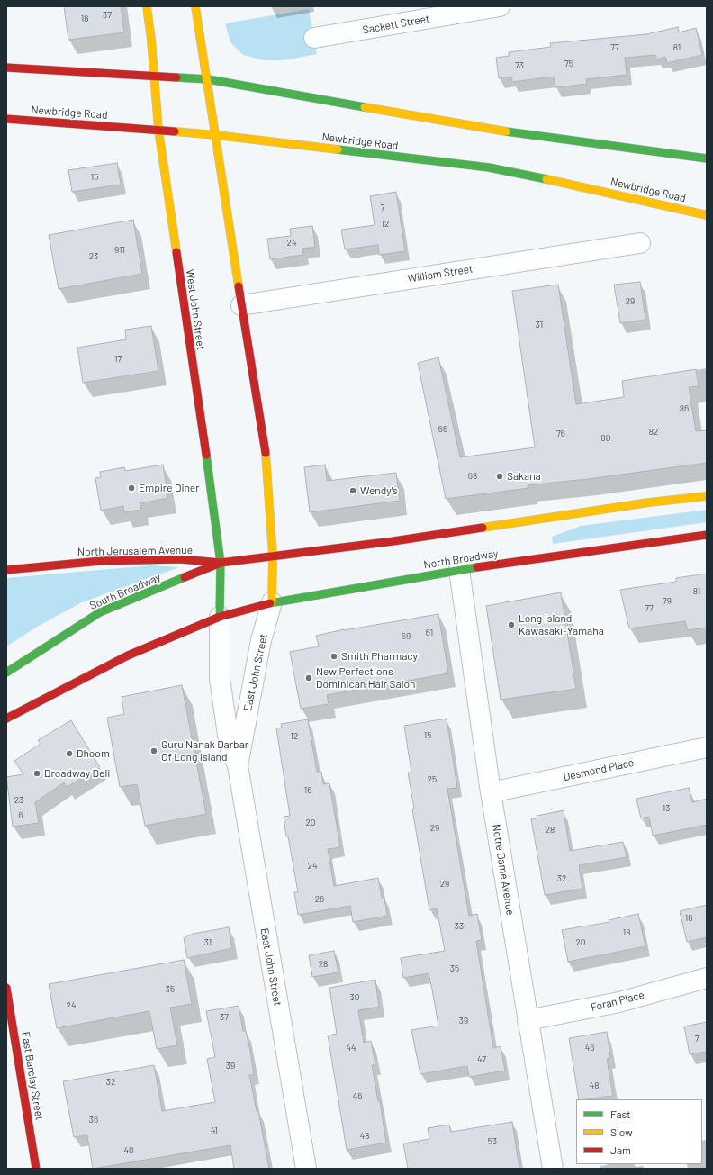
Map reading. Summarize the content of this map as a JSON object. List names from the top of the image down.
{
  "streets": {
    "main road": [
      "Newbridge Road",
      "West John Street",
      "North Jerusalem Avenue",
      "North Broadway",
      "South Broadway",
      "East Barclay Street"
    ],
    "street": [
      "Sackett Street",
      "William Street",
      "East John Street",
      "Desmond Place",
      "Notre Dame Avenue",
      "Foran Place"
    ]
  },
  "crossings": [
    ["Newbridge Road", "West John Street"],
    ["West John Street", "North Jerusalem Avenue"],
    ["West John Street", "North Broadway"],
    ["West John Street", "South Broadway"],
    ["West John Street", "East John Street"],
    ["North Jerusalem Avenue", "South Broadway"],
    ["North Broadway", "East John Street"],
    ["North Broadway", "Notre Dame Avenue"],
    ["Desmond Place", "Notre Dame Avenue"],
    ["Notre Dame Avenue", "Foran Place"]
  ],
  "places": [
    "Sakana",
    "Empire Diner",
    "Wendy's",
    "Long Island Kawasaki-Yamaha",
    "Smith Pharmacy",
    "New Perfections Dominican Hair Salon",
    "Guru Nanak Darbar Of Long Island",
    "Dhoom",
    "Broadway Deli"
  ],
  "house_numbers": [
    "37",
    "16",
    "77",
    "81",
    "75",
    "73",
    "15",
    "7",
    "12",
    "24",
    "911",
    "23",
    "29",
    "31",
    "17",
    "86",
    "66",
    "82",
    "76",
    "80",
    "68",
    "81",
    "79",
    "77",
    "61",
    "59",
    "15",
    "12",
    "25",
    "16",
    "23",
    "13",
    "6",
    "20",
    "29",
    "28",
    "24",
    "32",
    "29",
    "26",
    "16",
    "33",
    "18",
    "31",
    "20",
    "28",
    "35",
    "35",
    "30",
    "24",
    "37",
    "39",
    "7",
    "44",
    "46",
    "47",
    "39",
    "32",
    "48",
    "46",
    "36",
    "41",
    "48",
    "53",
    "40"
  ],
  "legend": ["Fast", "Slow", "Jam"]
}
